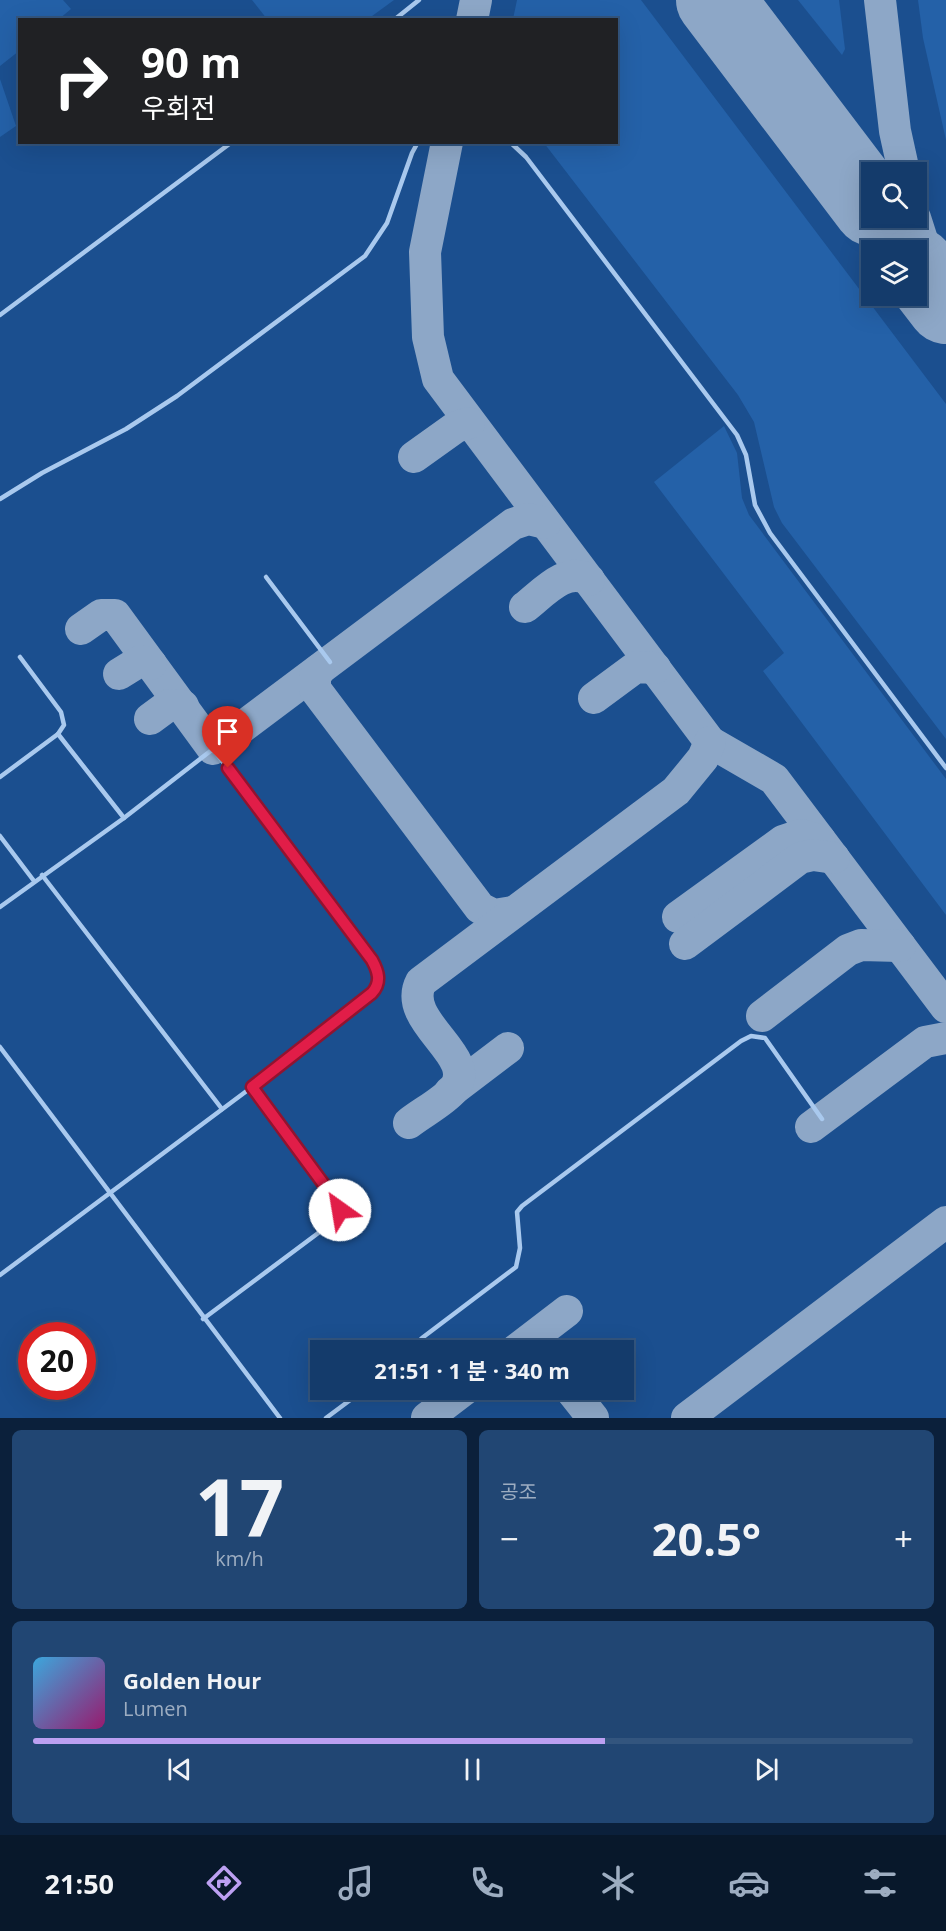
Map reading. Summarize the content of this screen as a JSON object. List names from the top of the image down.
{
  "page": {
    "turn": ["90 m", "우회전"],
    "limit": "20",
    "trip": "21:51 · 1 분 · 340 m",
    "tile": [
      ["17", "km/h"],
      "공조"
    ],
    "heat": ["−", "20.5°", "+"],
    "song": ["Golden Hour", "Lumen"],
    "tabs": "21:50"
  }
}
